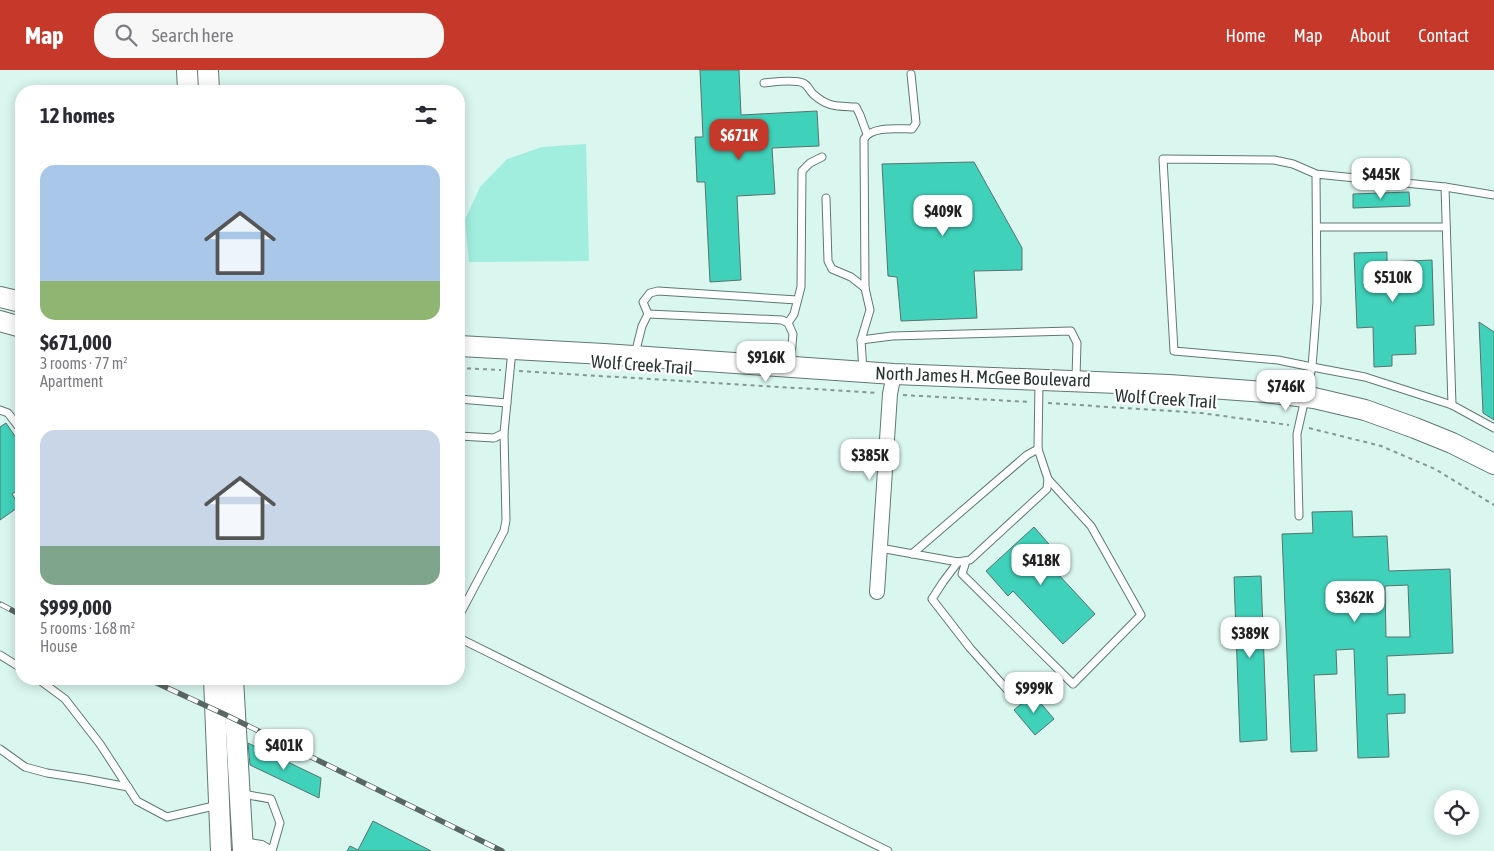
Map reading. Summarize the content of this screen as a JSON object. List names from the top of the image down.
{
  "streets": {
    "main road": ["North James H. McGee Boulevard"],
    "path": ["Wolf Creek Trail"]
  },
  "page": {
    "header": "Map",
    "search": "Search here",
    "nav": [
      "Home",
      "Map",
      "About",
      "Contact"
    ],
    "heading": "12 homes",
    "price": [
      "$671K",
      "$445K",
      "$409K",
      "$510K",
      "$916K",
      "$746K",
      "$385K",
      "$418K",
      "$362K",
      "$389K",
      "$999K",
      "$401K"
    ],
    "list": [
      {
        "name": "$671,000",
        "note": "3 rooms · 77 m² · Apartment"
      },
      {
        "name": "$999,000",
        "note": "5 rooms · 168 m² · House"
      }
    ]
  }
}
